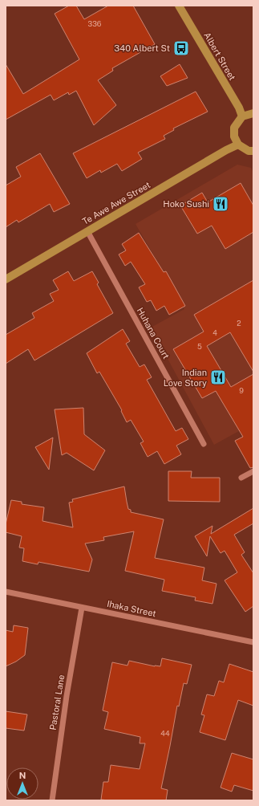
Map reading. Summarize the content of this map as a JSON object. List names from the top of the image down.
{
  "streets": {
    "main road": ["Albert Street", "Te Awe Awe Street"],
    "street": ["Huhana Court", "Ihaka Street", "Pastoral Lane"]
  },
  "crossings": [
    ["Te Awe Awe Street", "Huhana Court"],
    ["Ihaka Street", "Pastoral Lane"]
  ],
  "places": {
    "bus stop": ["340 Albert St"],
    "restaurant": ["Hoko Sushi", "Indian Love Story"]
  },
  "house_numbers": [
    "336",
    "2",
    "4",
    "5",
    "9",
    "44"
  ],
  "north": "top"
}
